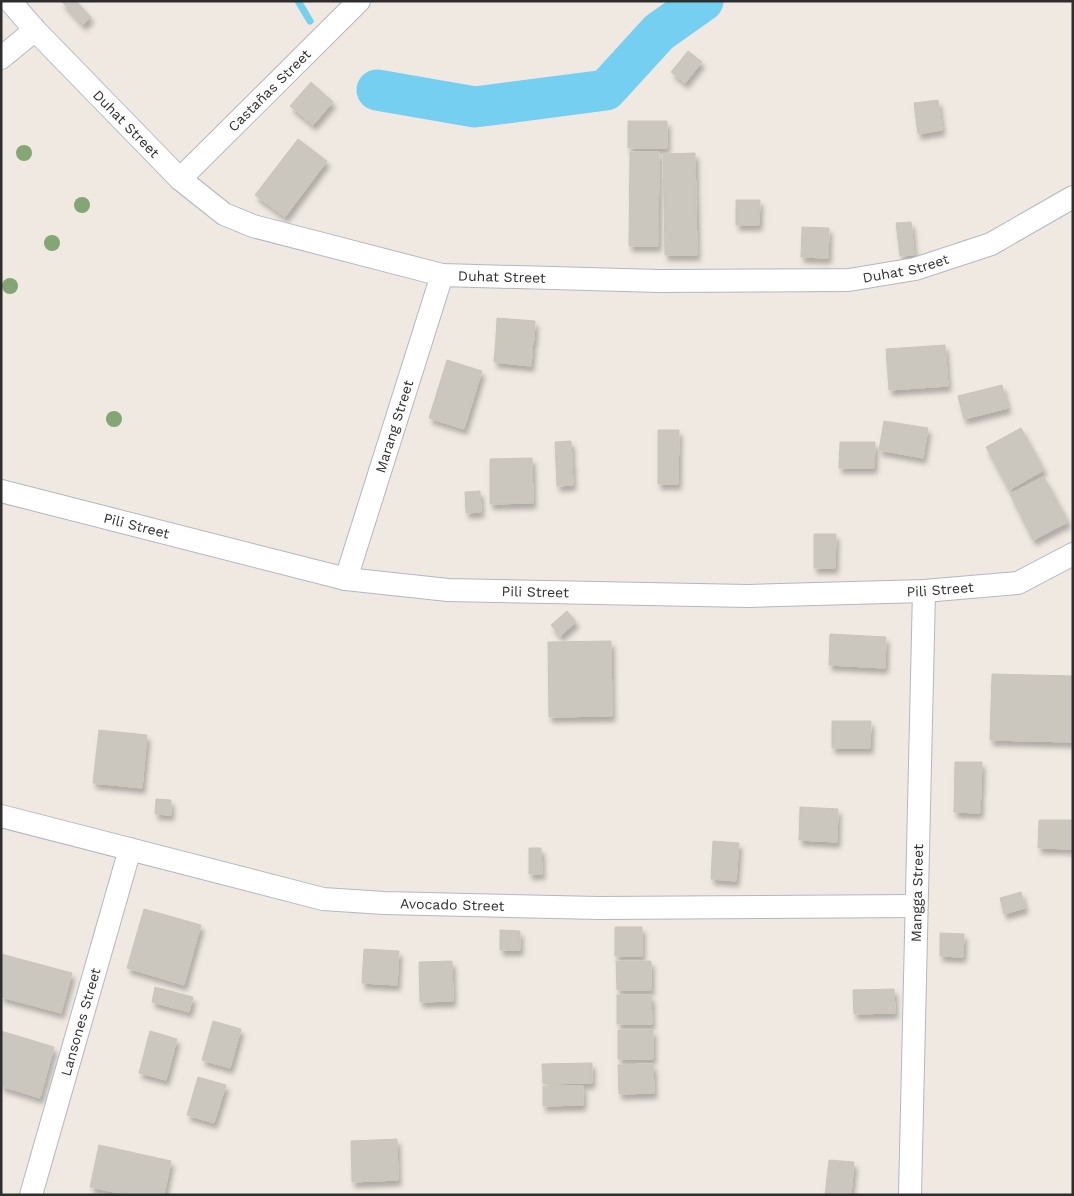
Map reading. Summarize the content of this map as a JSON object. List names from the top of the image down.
{
  "streets": {
    "street": [
      "Castañas Street",
      "Duhat Street",
      "Marang Street",
      "Pili Street",
      "Mangga Street",
      "Avocado Street",
      "Lansones Street"
    ]
  },
  "crossings": [
    ["Castañas Street", "Duhat Street"],
    ["Duhat Street", "Marang Street"],
    ["Marang Street", "Pili Street"],
    ["Pili Street", "Mangga Street"],
    ["Mangga Street", "Avocado Street"],
    ["Avocado Street", "Lansones Street"]
  ]
}
